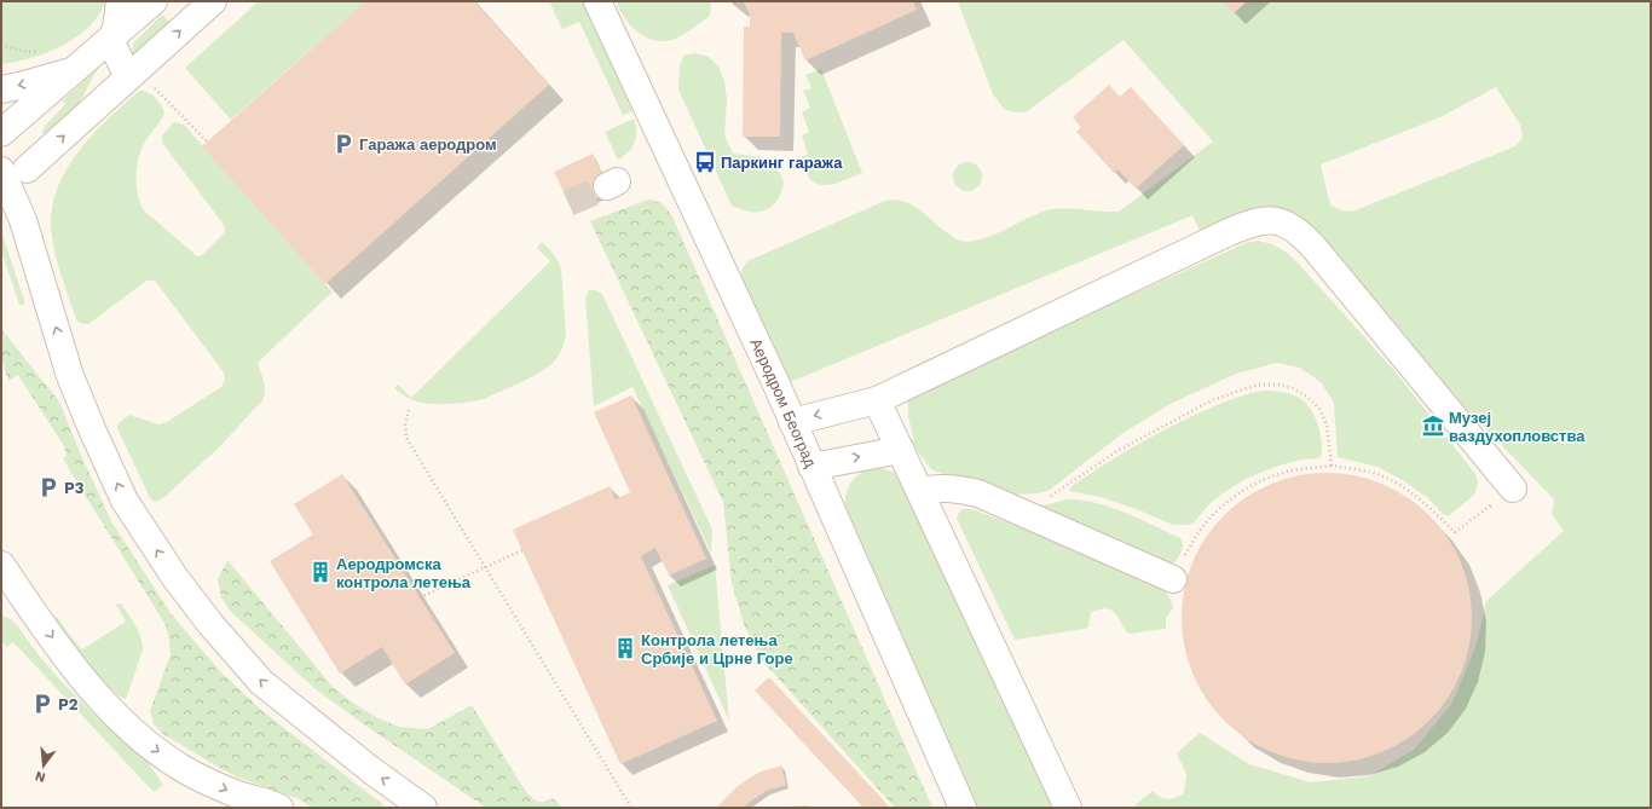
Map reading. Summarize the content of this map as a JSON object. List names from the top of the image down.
{
  "streets": {
    "street": ["Аеродром Београд"]
  },
  "places": {
    "parking": ["Гаража аеродром", "P3", "P2"],
    "bus stop": ["Паркинг гаража"],
    "museum": ["Музеј ваздухопловства"],
    "building": ["Аеродромска контрола летења", "Контрола летења Србије и Црне Горе"]
  },
  "north": "bottom"
}
